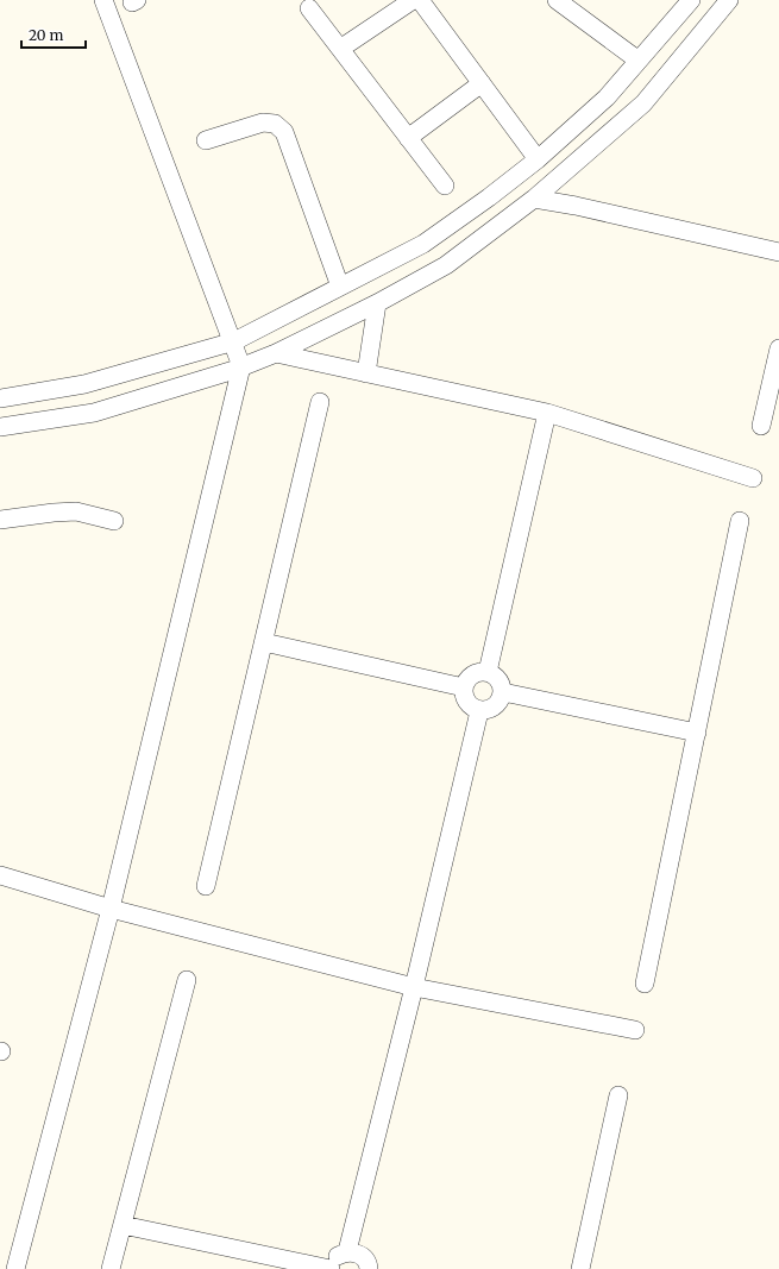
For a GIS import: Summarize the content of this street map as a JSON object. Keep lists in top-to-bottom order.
{
  "scale_bar": "20 m"
}
